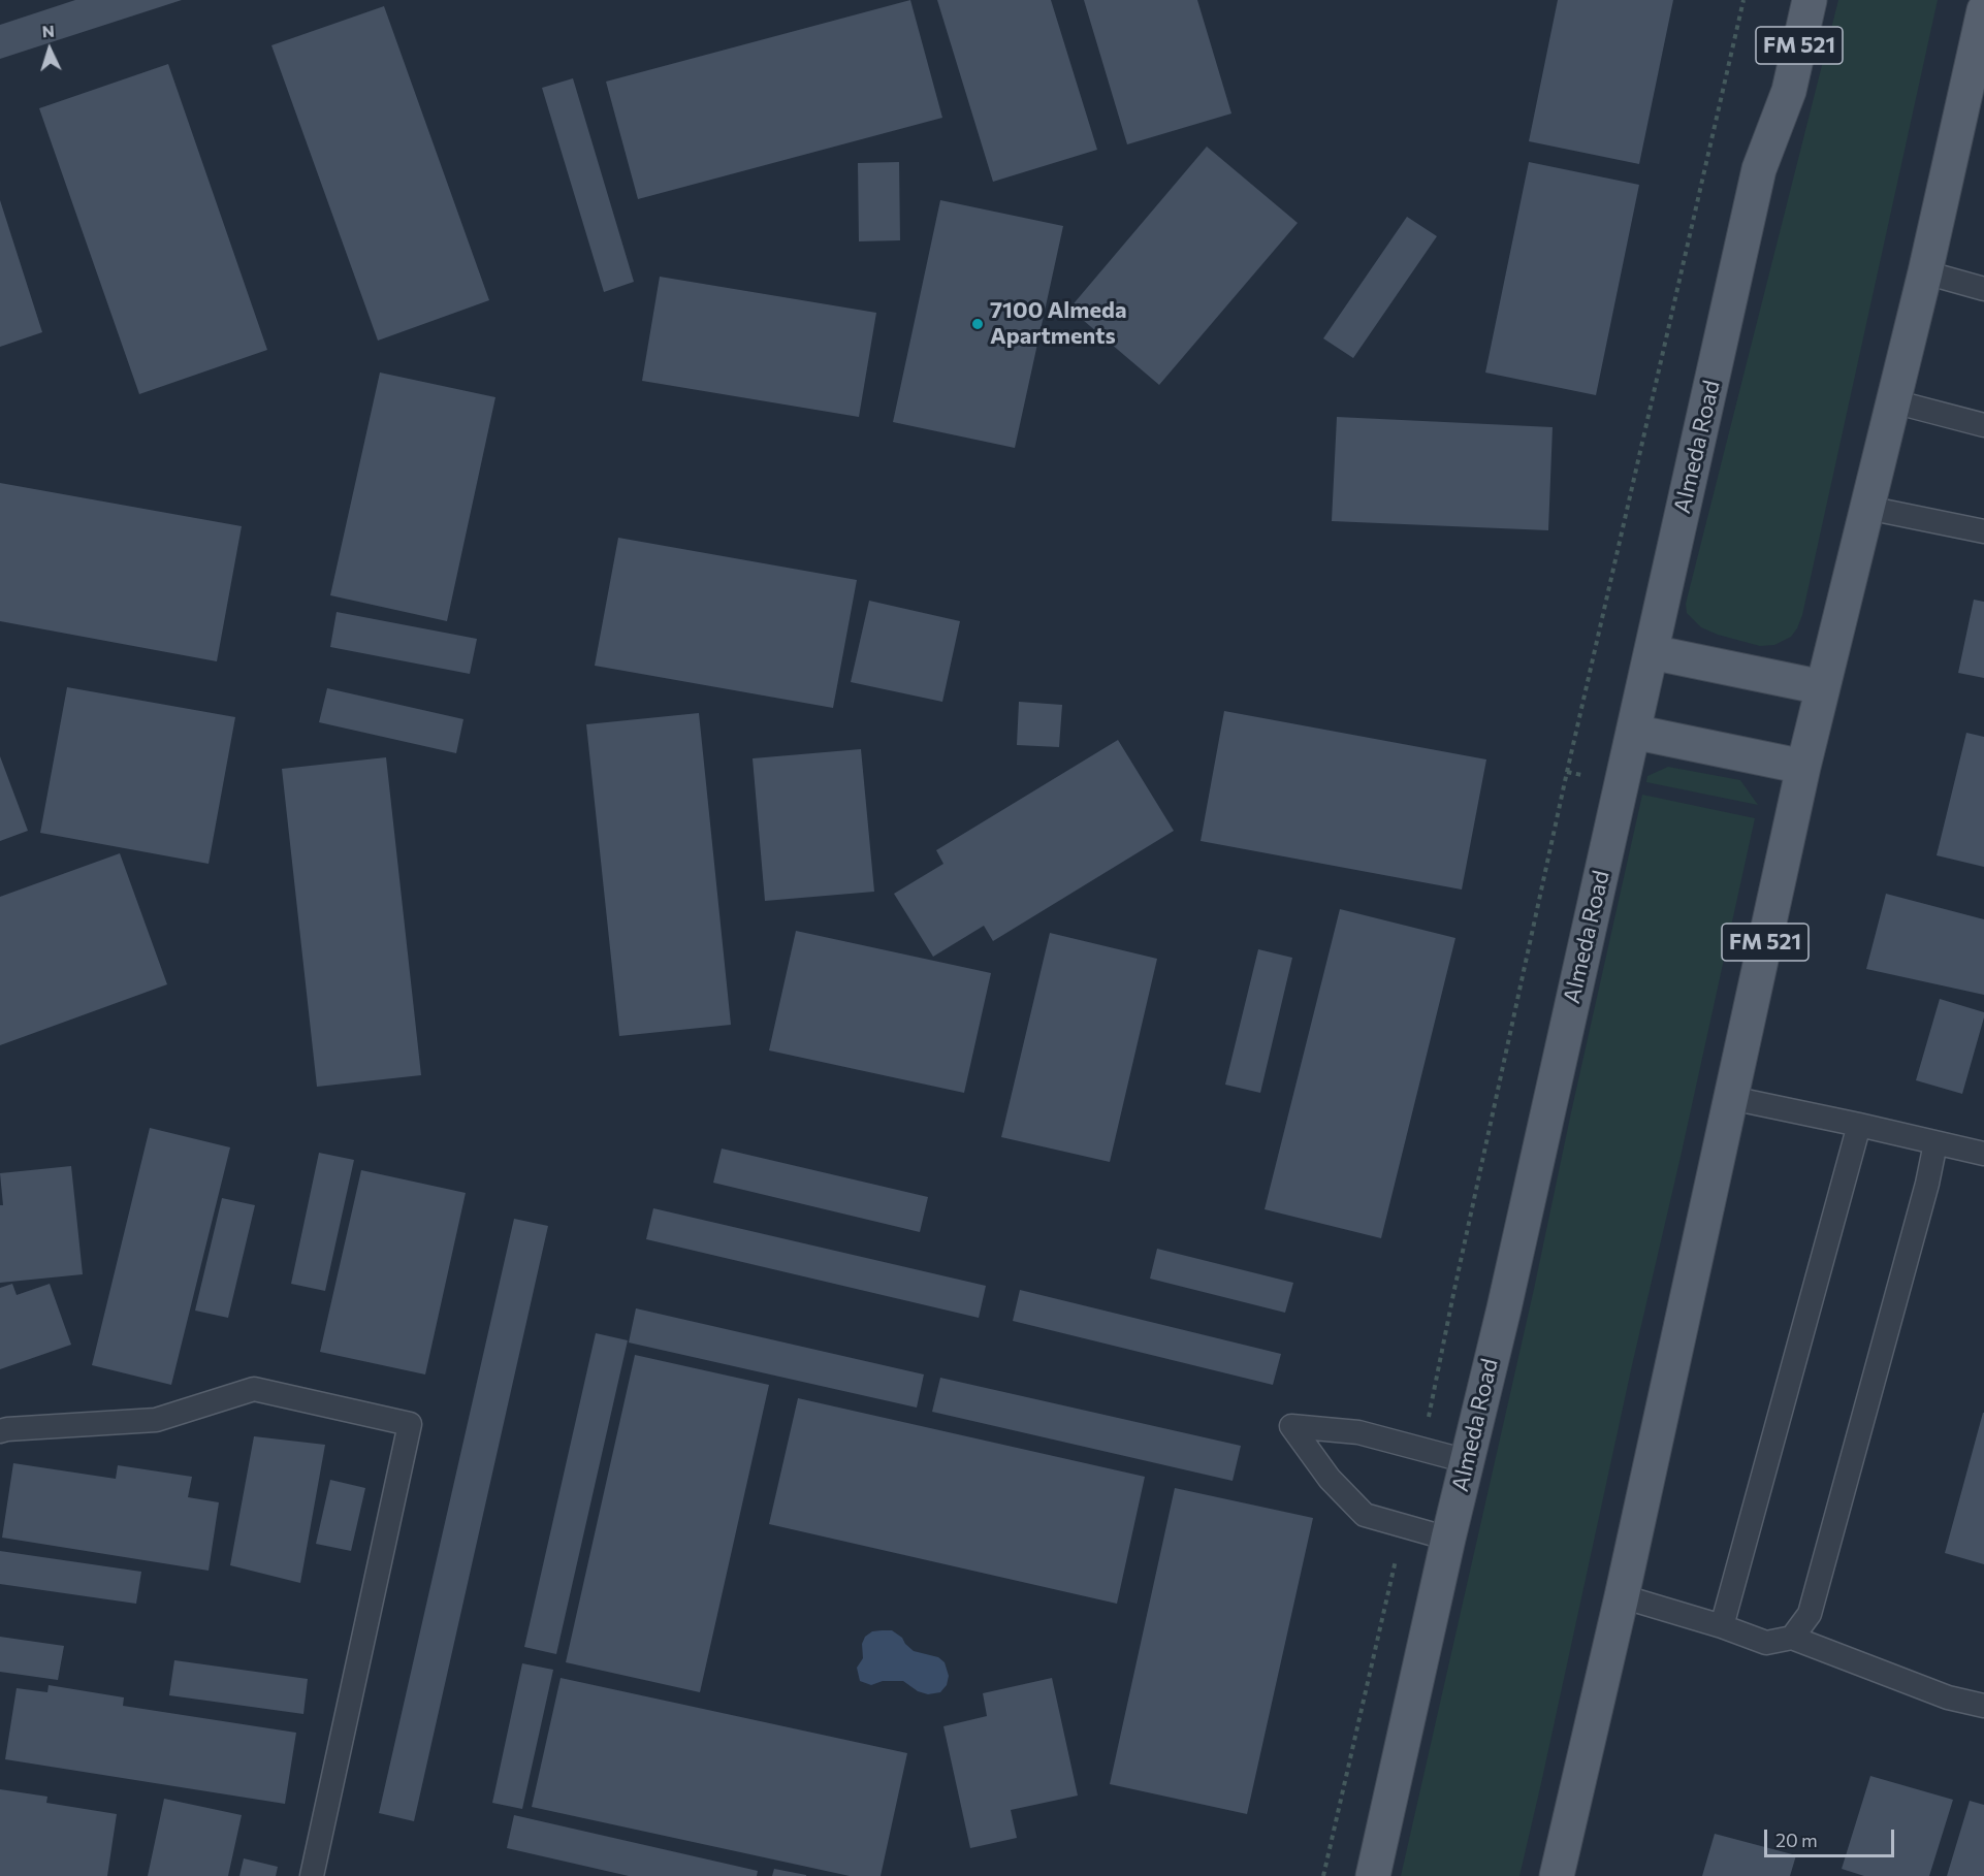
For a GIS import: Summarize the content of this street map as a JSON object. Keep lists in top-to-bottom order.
{
  "streets": {
    "main road": ["FM 521", "Almeda Road"]
  },
  "places": ["7100 Almeda Apartments"],
  "scale_bar": "20 m",
  "north": "top"
}
